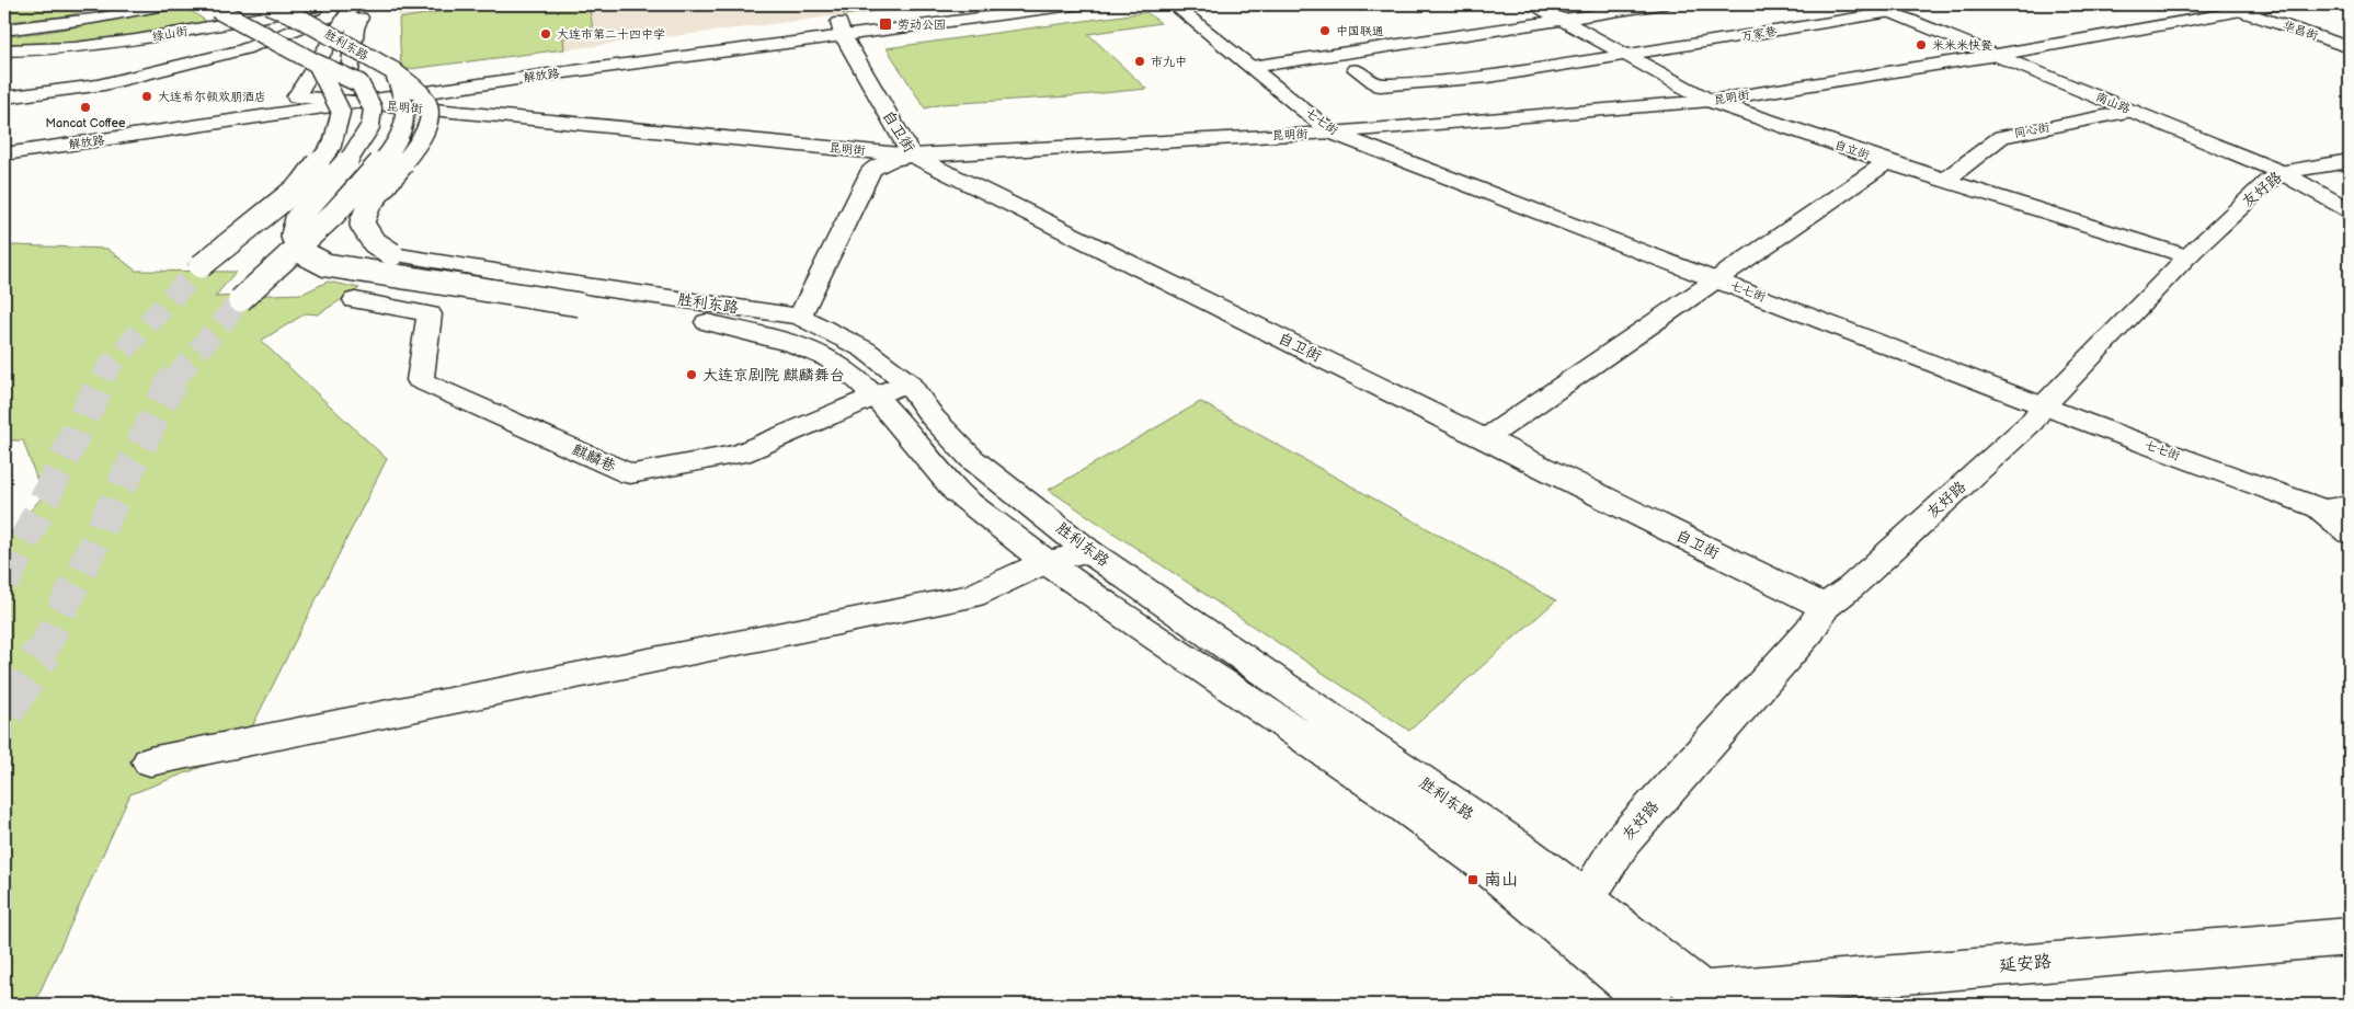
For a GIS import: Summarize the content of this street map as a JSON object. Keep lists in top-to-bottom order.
{
  "streets": {
    "street": [
      "华昌街",
      "绿山街",
      "万家巷",
      "胜利东路",
      "解放路",
      "昆明街",
      "南山路",
      "七七街",
      "同心街",
      "自卫街",
      "自立街",
      "友好路",
      "麒麟巷",
      "延安路"
    ]
  },
  "crossings": [
    ["华昌街", "昆明街"],
    ["万家巷", "南山路"],
    ["万家巷", "自立街"],
    ["胜利东路", "友好路"],
    ["胜利东路", "麒麟巷"],
    ["胜利东路", "延安路"],
    ["解放路", "昆明街"],
    ["解放路", "自卫街"],
    ["昆明街", "南山路"],
    ["昆明街", "七七街"],
    ["昆明街", "自卫街"],
    ["昆明街", "自立街"],
    ["南山路", "同心街"],
    ["南山路", "友好路"],
    ["七七街", "友好路"],
    ["同心街", "自立街"],
    ["自卫街", "友好路"],
    ["自立街", "友好路"]
  ],
  "places": {
    "transit": ["劳动公园", "南山"],
    "other": [
      "中国联通",
      "大连市第二十四中学",
      "米米米快餐",
      "市九中",
      "大连希尔顿欢朋酒店",
      "Mancat Coffee",
      "大连京剧院 麒麟舞台"
    ]
  }
}
